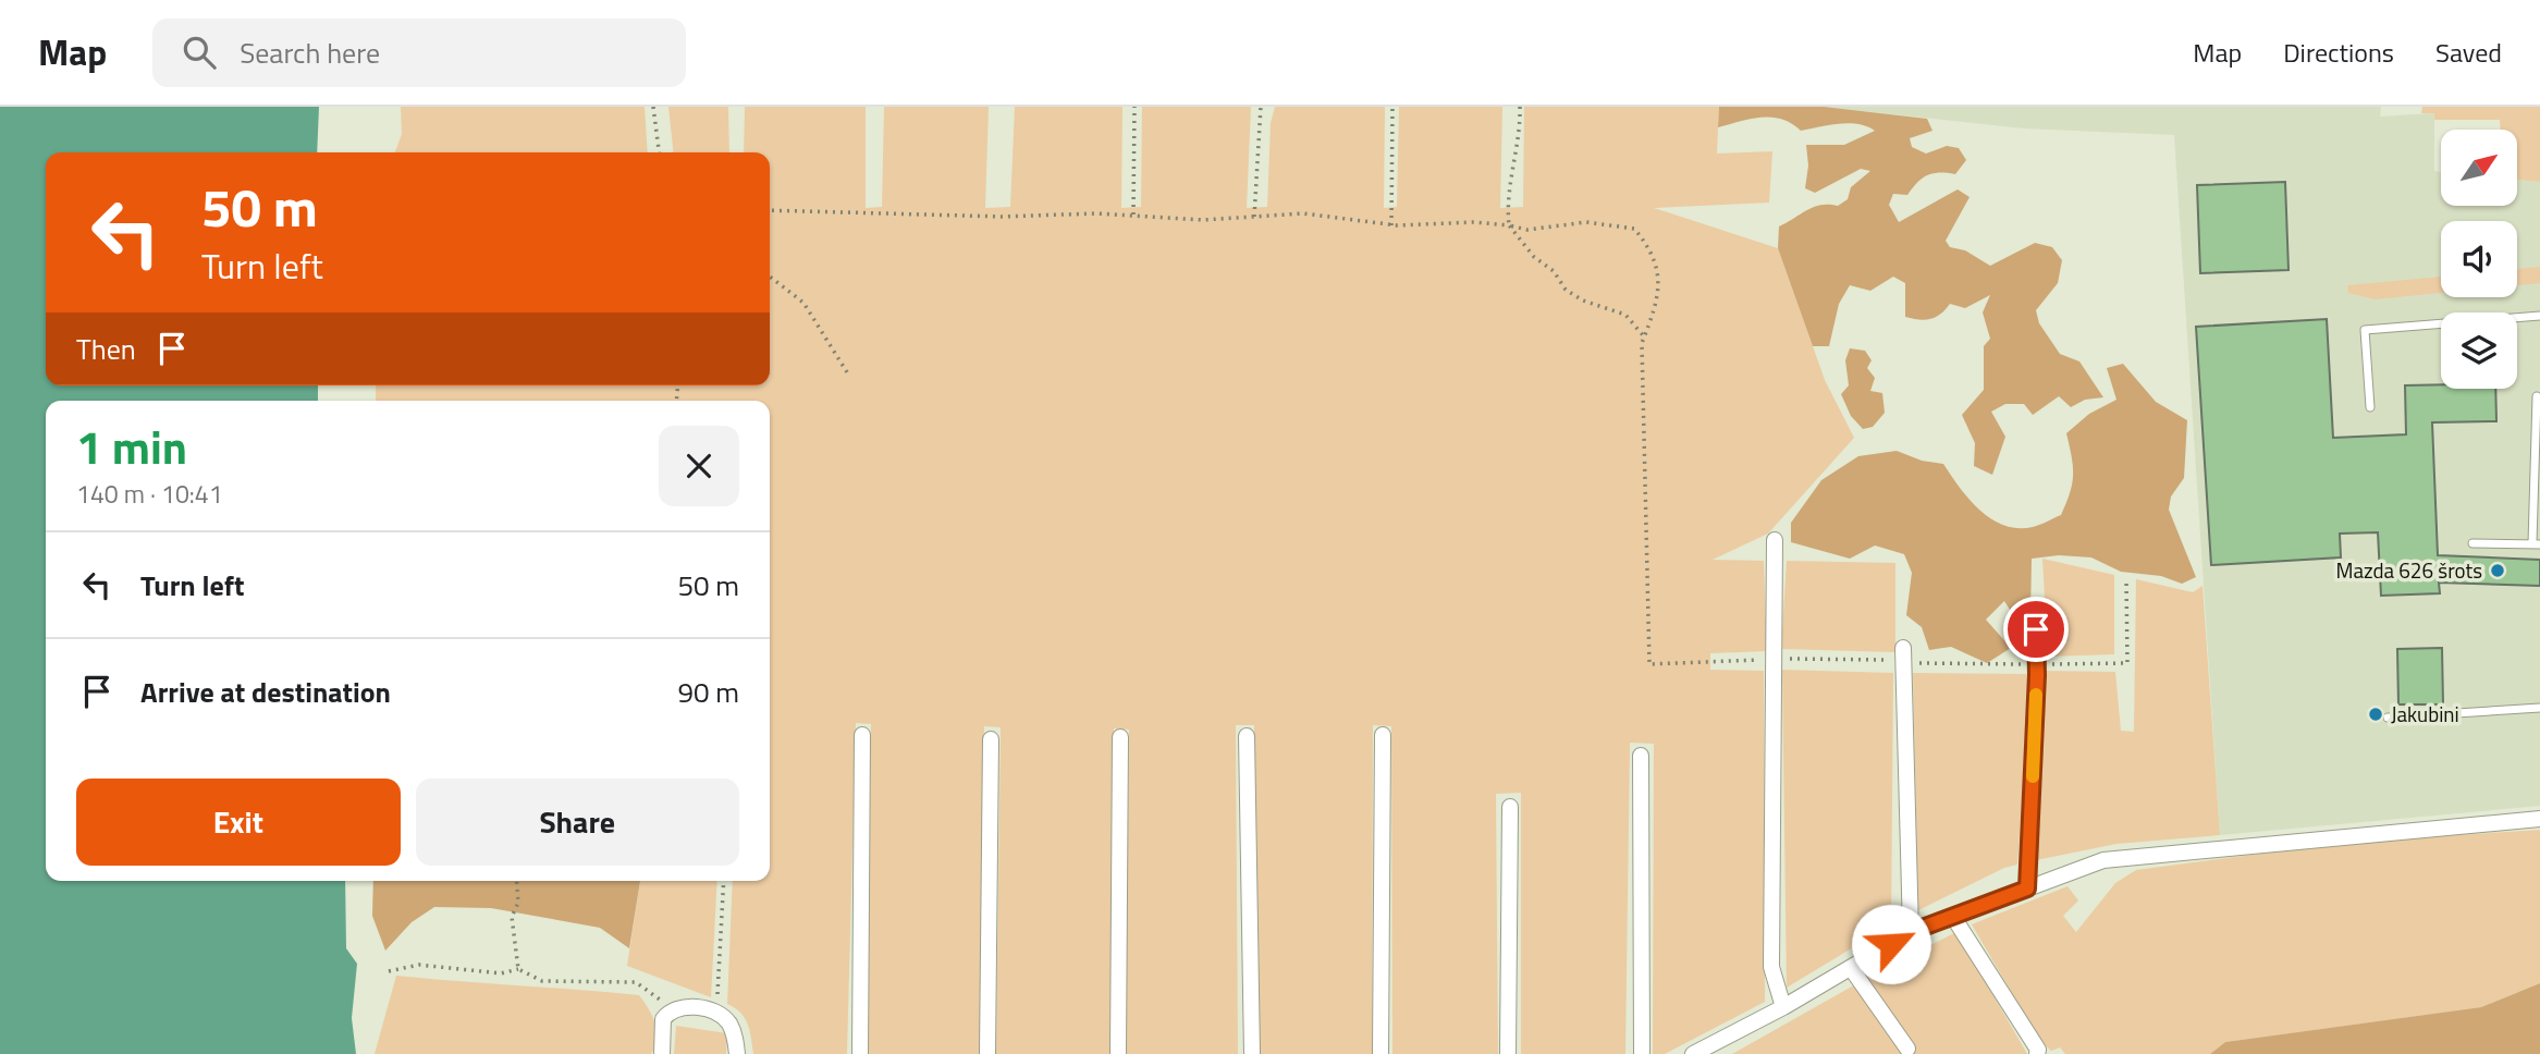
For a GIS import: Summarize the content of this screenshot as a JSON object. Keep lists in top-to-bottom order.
{
  "places": ["Mazda 626 šrots", "Jakubini"],
  "north": "top right",
  "page": {
    "header": "Map",
    "search": "Search here",
    "nav": ["Map", "Directions", "Saved"],
    "turn": ["50 m", "Turn left"],
    "then": "Then",
    "heading": ["1 min", "140 m · 10:41"],
    "list": [
      {
        "name": "Turn left",
        "value": "50 m"
      },
      {
        "name": "Arrive at destination",
        "value": "90 m"
      }
    ],
    "buttons": ["Exit", "Share"]
  }
}
